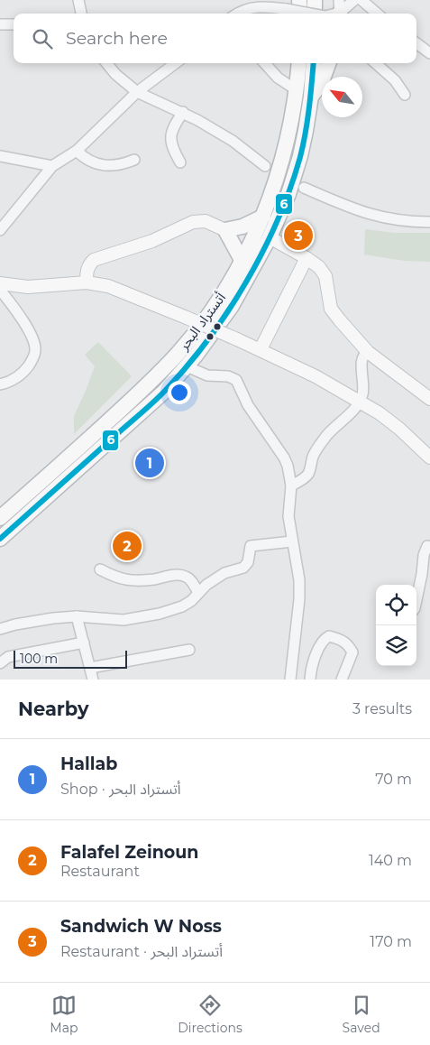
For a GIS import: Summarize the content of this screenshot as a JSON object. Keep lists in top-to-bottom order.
{
  "streets": {
    "highway": ["أتستراد البحر"]
  },
  "lines": ["transit line 6"],
  "scale_bar": "100 m",
  "north": "top left",
  "page": {
    "search": "Search here",
    "pins": ["3", "1", "2"],
    "scale": "100 m",
    "heading": ["Nearby", "3 results"],
    "list": [
      {
        "mark": "1",
        "name": "Hallab",
        "note": "Shop · أتستراد البحر",
        "value": "70 m"
      },
      {
        "mark": "2",
        "name": "Falafel Zeinoun",
        "note": "Restaurant",
        "value": "140 m"
      },
      {
        "mark": "3",
        "name": "Sandwich W Noss",
        "note": "Restaurant · أتستراد البحر",
        "value": "170 m"
      }
    ],
    "nav": ["Map", "Directions", "Saved"]
  }
}
